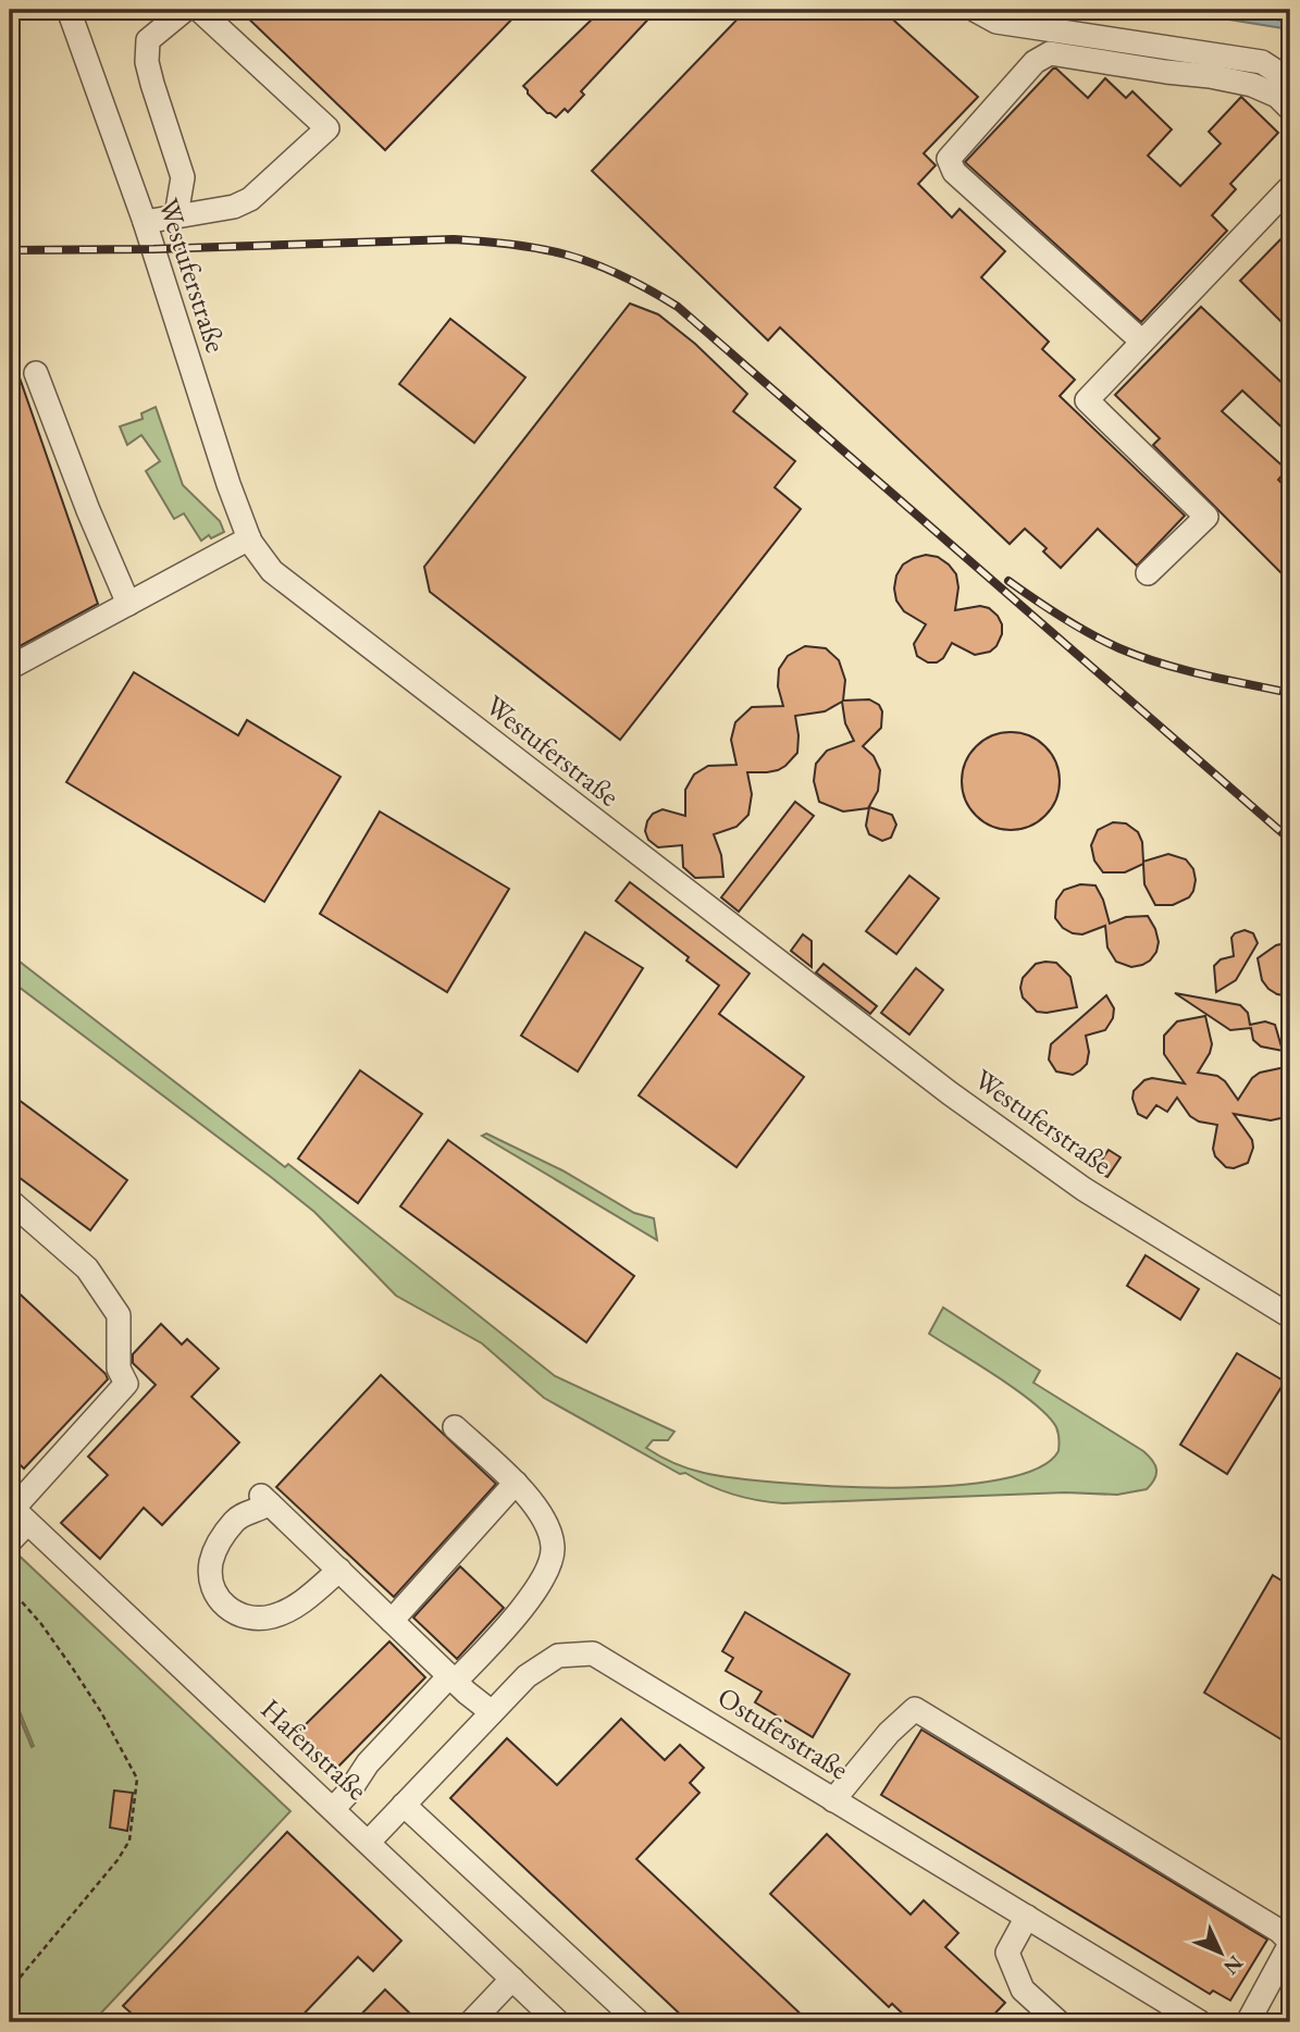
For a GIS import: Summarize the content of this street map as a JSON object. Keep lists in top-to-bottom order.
{
  "streets": {
    "street": ["Westuferstraße", "Ostuferstraße", "Hafenstraße"]
  },
  "crossings": [
    ["Ostuferstraße", "Hafenstraße"]
  ],
  "north": "bottom right"
}
